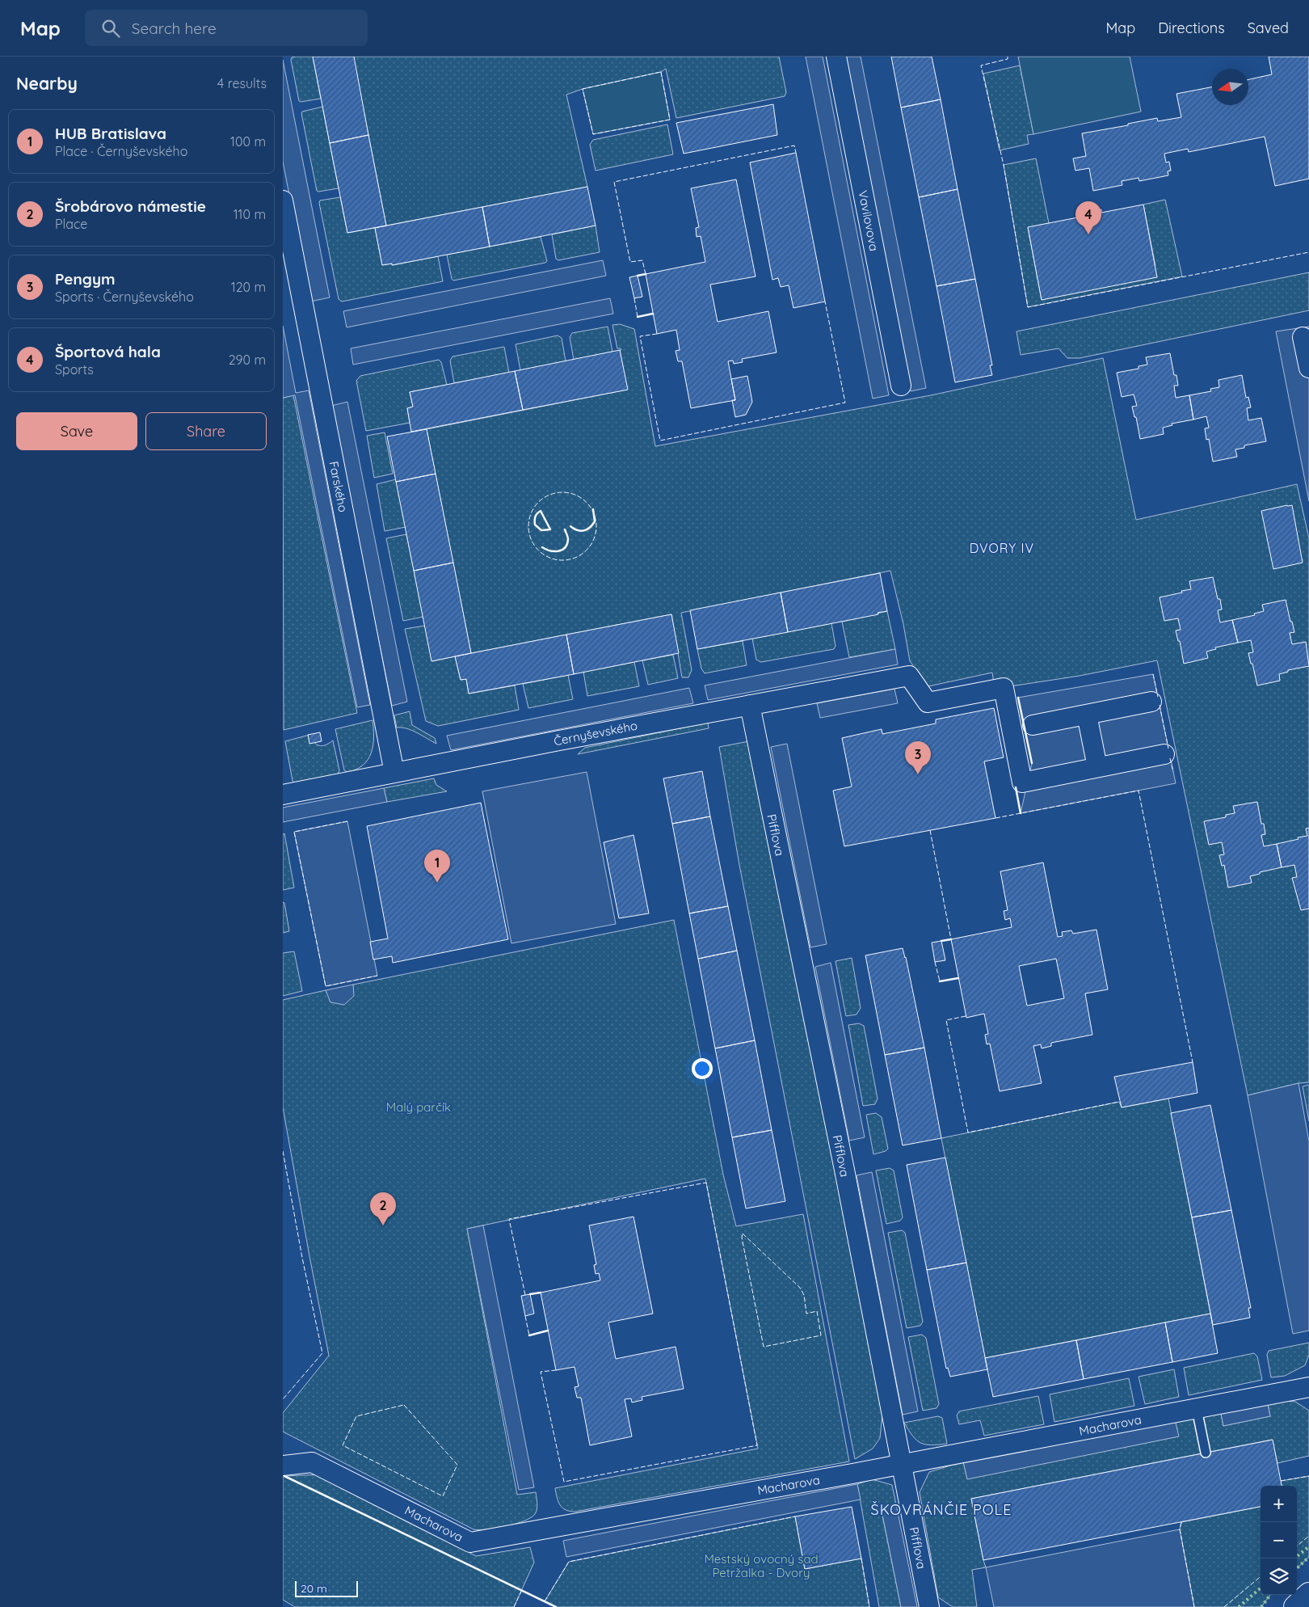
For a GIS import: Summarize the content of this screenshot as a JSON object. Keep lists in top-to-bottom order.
{
  "streets": {
    "street": [
      "Vavilovova",
      "Farského",
      "Černyševského",
      "Pifflova",
      "Macharova"
    ]
  },
  "crossings": [
    ["Farského", "Černyševského"],
    ["Černyševského", "Pifflova"],
    ["Pifflova", "Macharova"]
  ],
  "districts": ["DVORY IV", "ŠKOVRÁNČIE POLE"],
  "parks": ["Malý parčík", "Mestský ovocný sad Petržalka - Dvory"],
  "scale_bar": "20 m",
  "north": "left",
  "page": {
    "header": "Map",
    "search": "Search here",
    "nav": ["Map", "Directions", "Saved"],
    "heading": ["Nearby", "4 results"],
    "list": [
      {
        "mark": "1",
        "name": "HUB Bratislava",
        "note": "Place · Černyševského",
        "value": "100 m"
      },
      {
        "mark": "2",
        "name": "Šrobárovo námestie",
        "note": "Place",
        "value": "110 m"
      },
      {
        "mark": "3",
        "name": "Pengym",
        "note": "Sports · Černyševského",
        "value": "120 m"
      },
      {
        "mark": "4",
        "name": "Športová hala",
        "note": "Sports",
        "value": "290 m"
      }
    ],
    "pins": [
      "4",
      "3",
      "1",
      "2"
    ],
    "buttons": ["Save", "Share"],
    "map_buttons": ["+", "−"],
    "scale": "20 m"
  }
}
